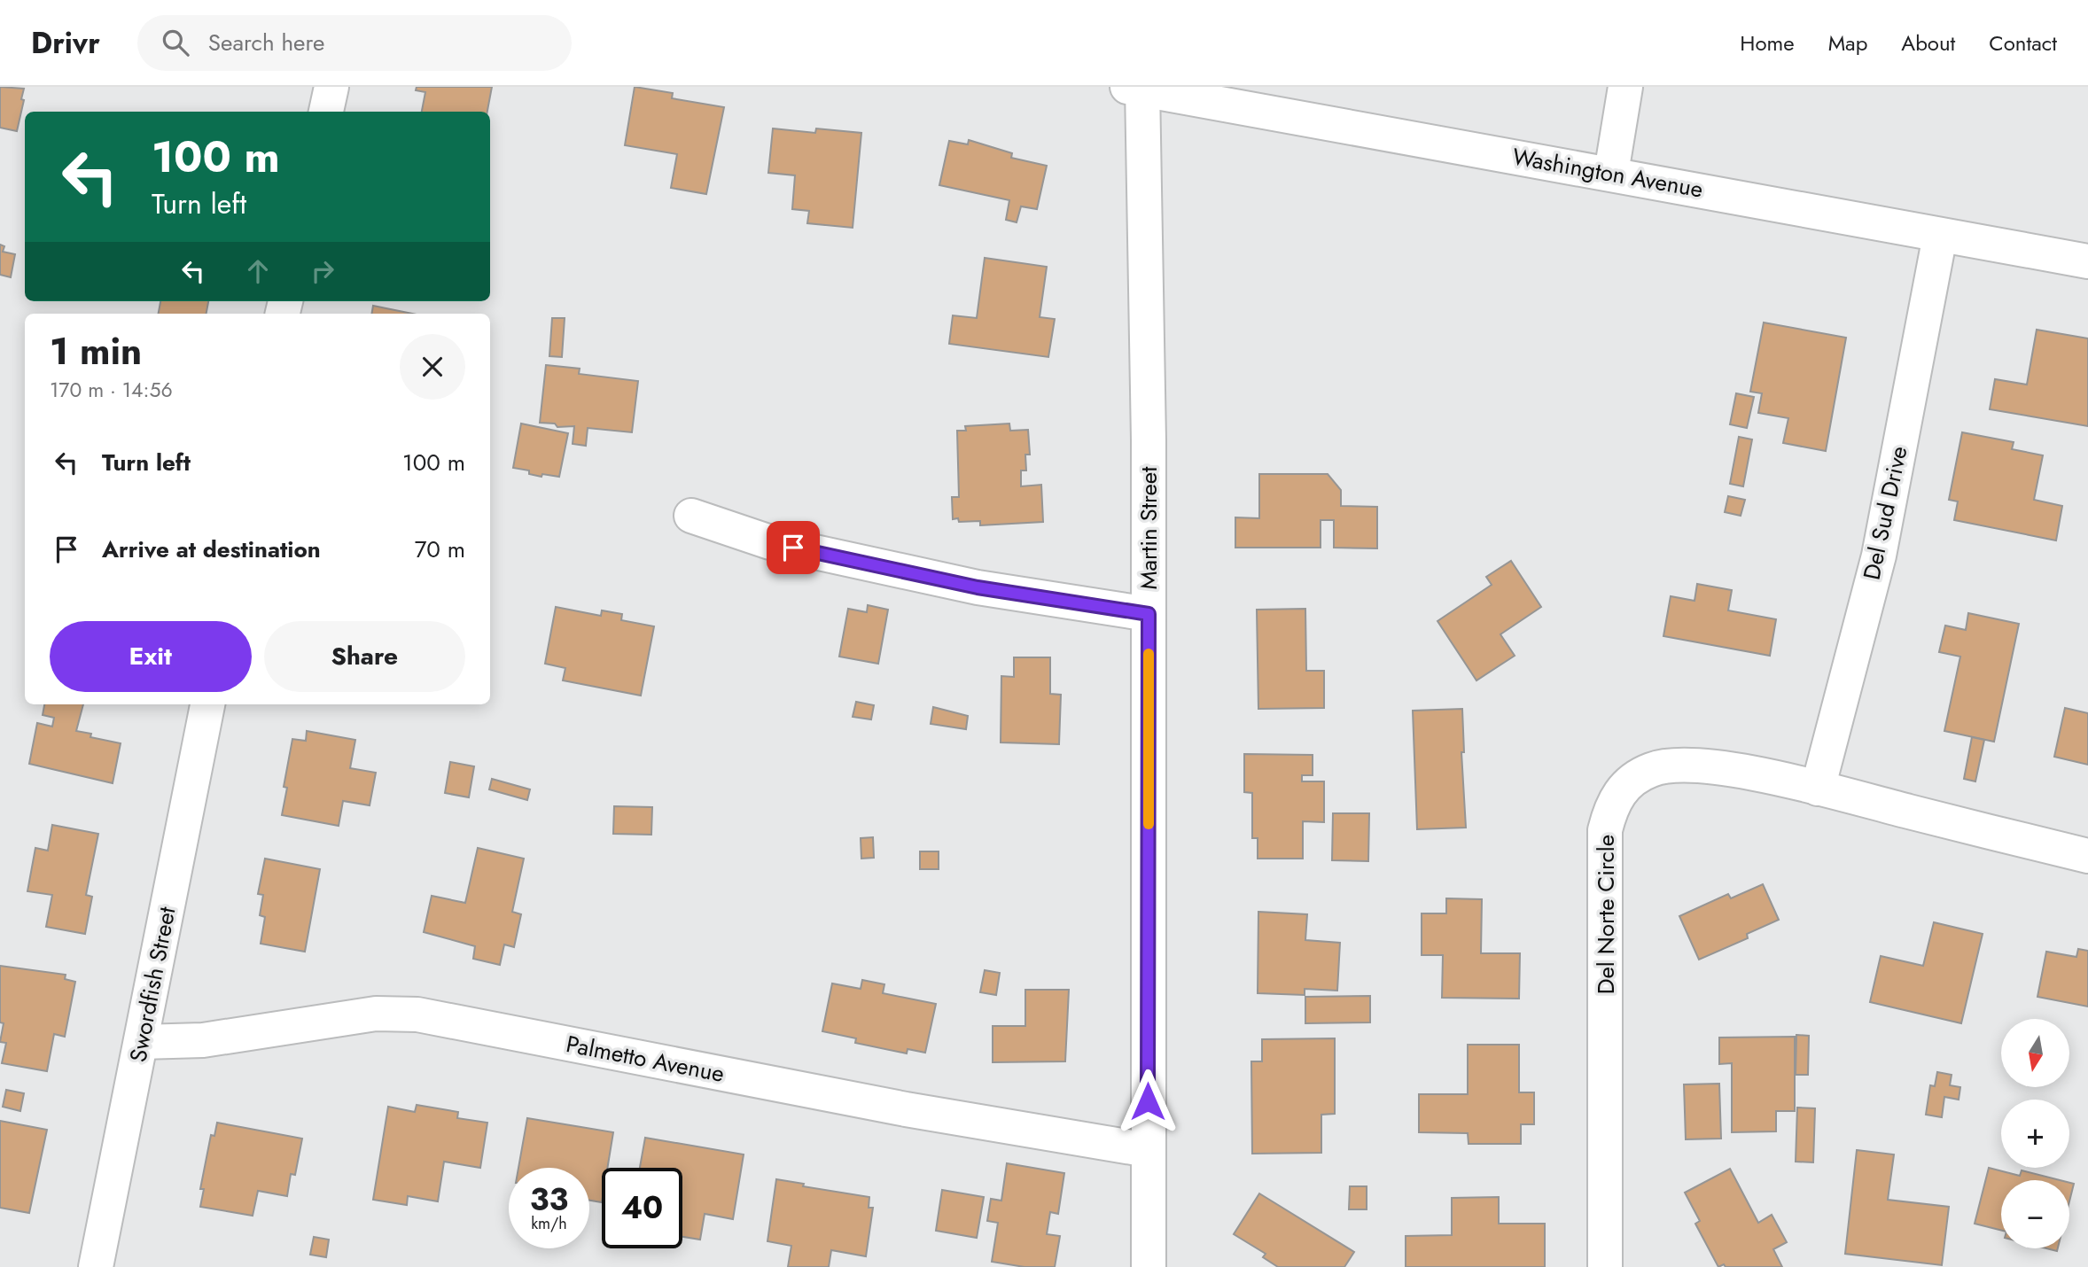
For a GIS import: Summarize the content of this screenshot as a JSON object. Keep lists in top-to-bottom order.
{
  "streets": {
    "street": [
      "Washington Avenue",
      "Del Sud Drive",
      "Martin Street",
      "Del Norte Circle",
      "Swordfish Street",
      "Palmetto Avenue"
    ]
  },
  "crossings": [
    ["Washington Avenue", "Del Sud Drive"],
    ["Washington Avenue", "Martin Street"],
    ["Del Sud Drive", "Del Norte Circle"],
    ["Martin Street", "Palmetto Avenue"],
    ["Swordfish Street", "Palmetto Avenue"]
  ],
  "north": "bottom",
  "page": {
    "header": "Drivr",
    "search": "Search here",
    "nav": [
      "Home",
      "Map",
      "About",
      "Contact"
    ],
    "turn": ["100 m", "Turn left"],
    "heading": ["1 min", "170 m · 14:56"],
    "list": [
      {
        "name": "Turn left",
        "value": "100 m"
      },
      {
        "name": "Arrive at destination",
        "value": "70 m"
      }
    ],
    "buttons": ["Exit", "Share"],
    "map_buttons": ["+", "−"],
    "speed": "33 km/h",
    "limit": "40"
  }
}
